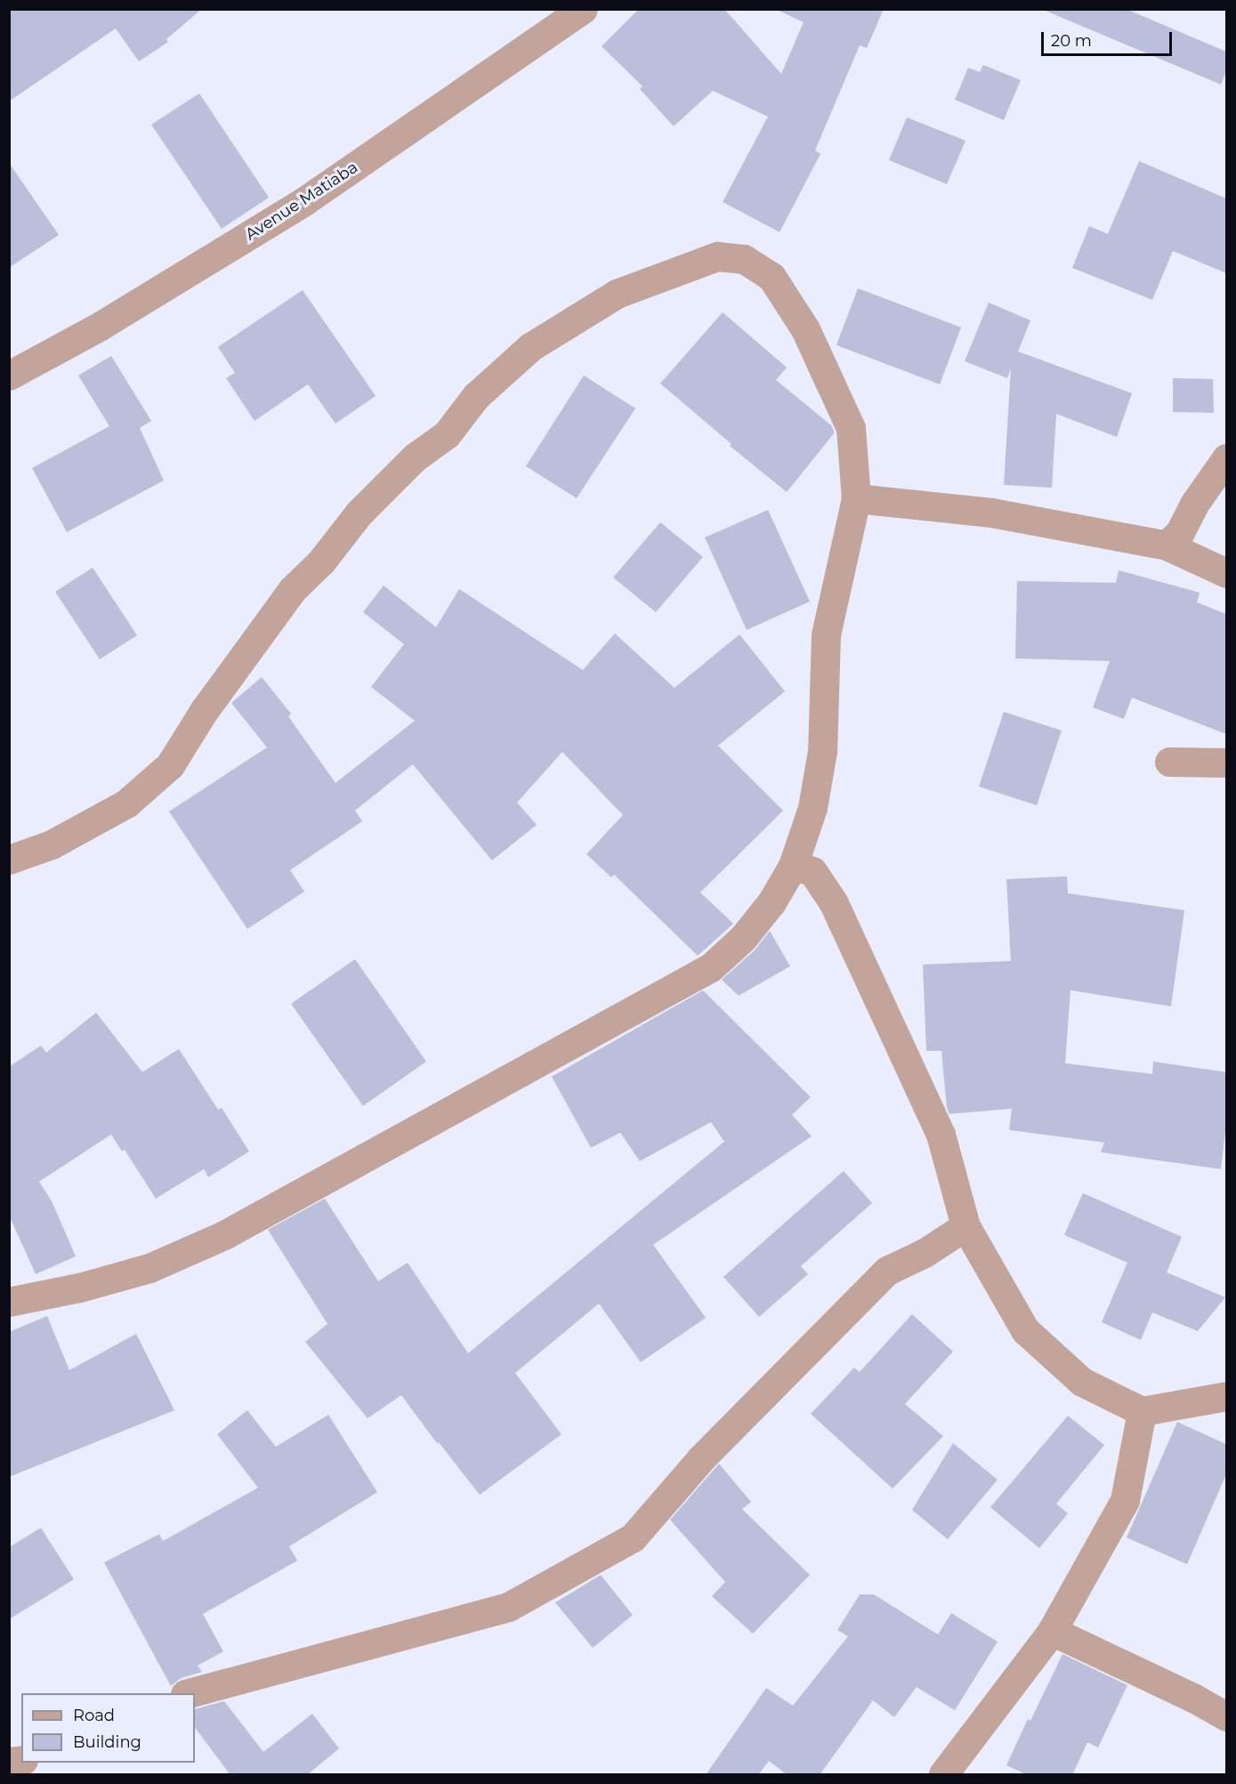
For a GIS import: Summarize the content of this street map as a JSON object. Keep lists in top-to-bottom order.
{
  "streets": {
    "street": ["Avenue Matiaba"]
  },
  "legend": ["Road", "Building"],
  "scale_bar": "20 m"
}
